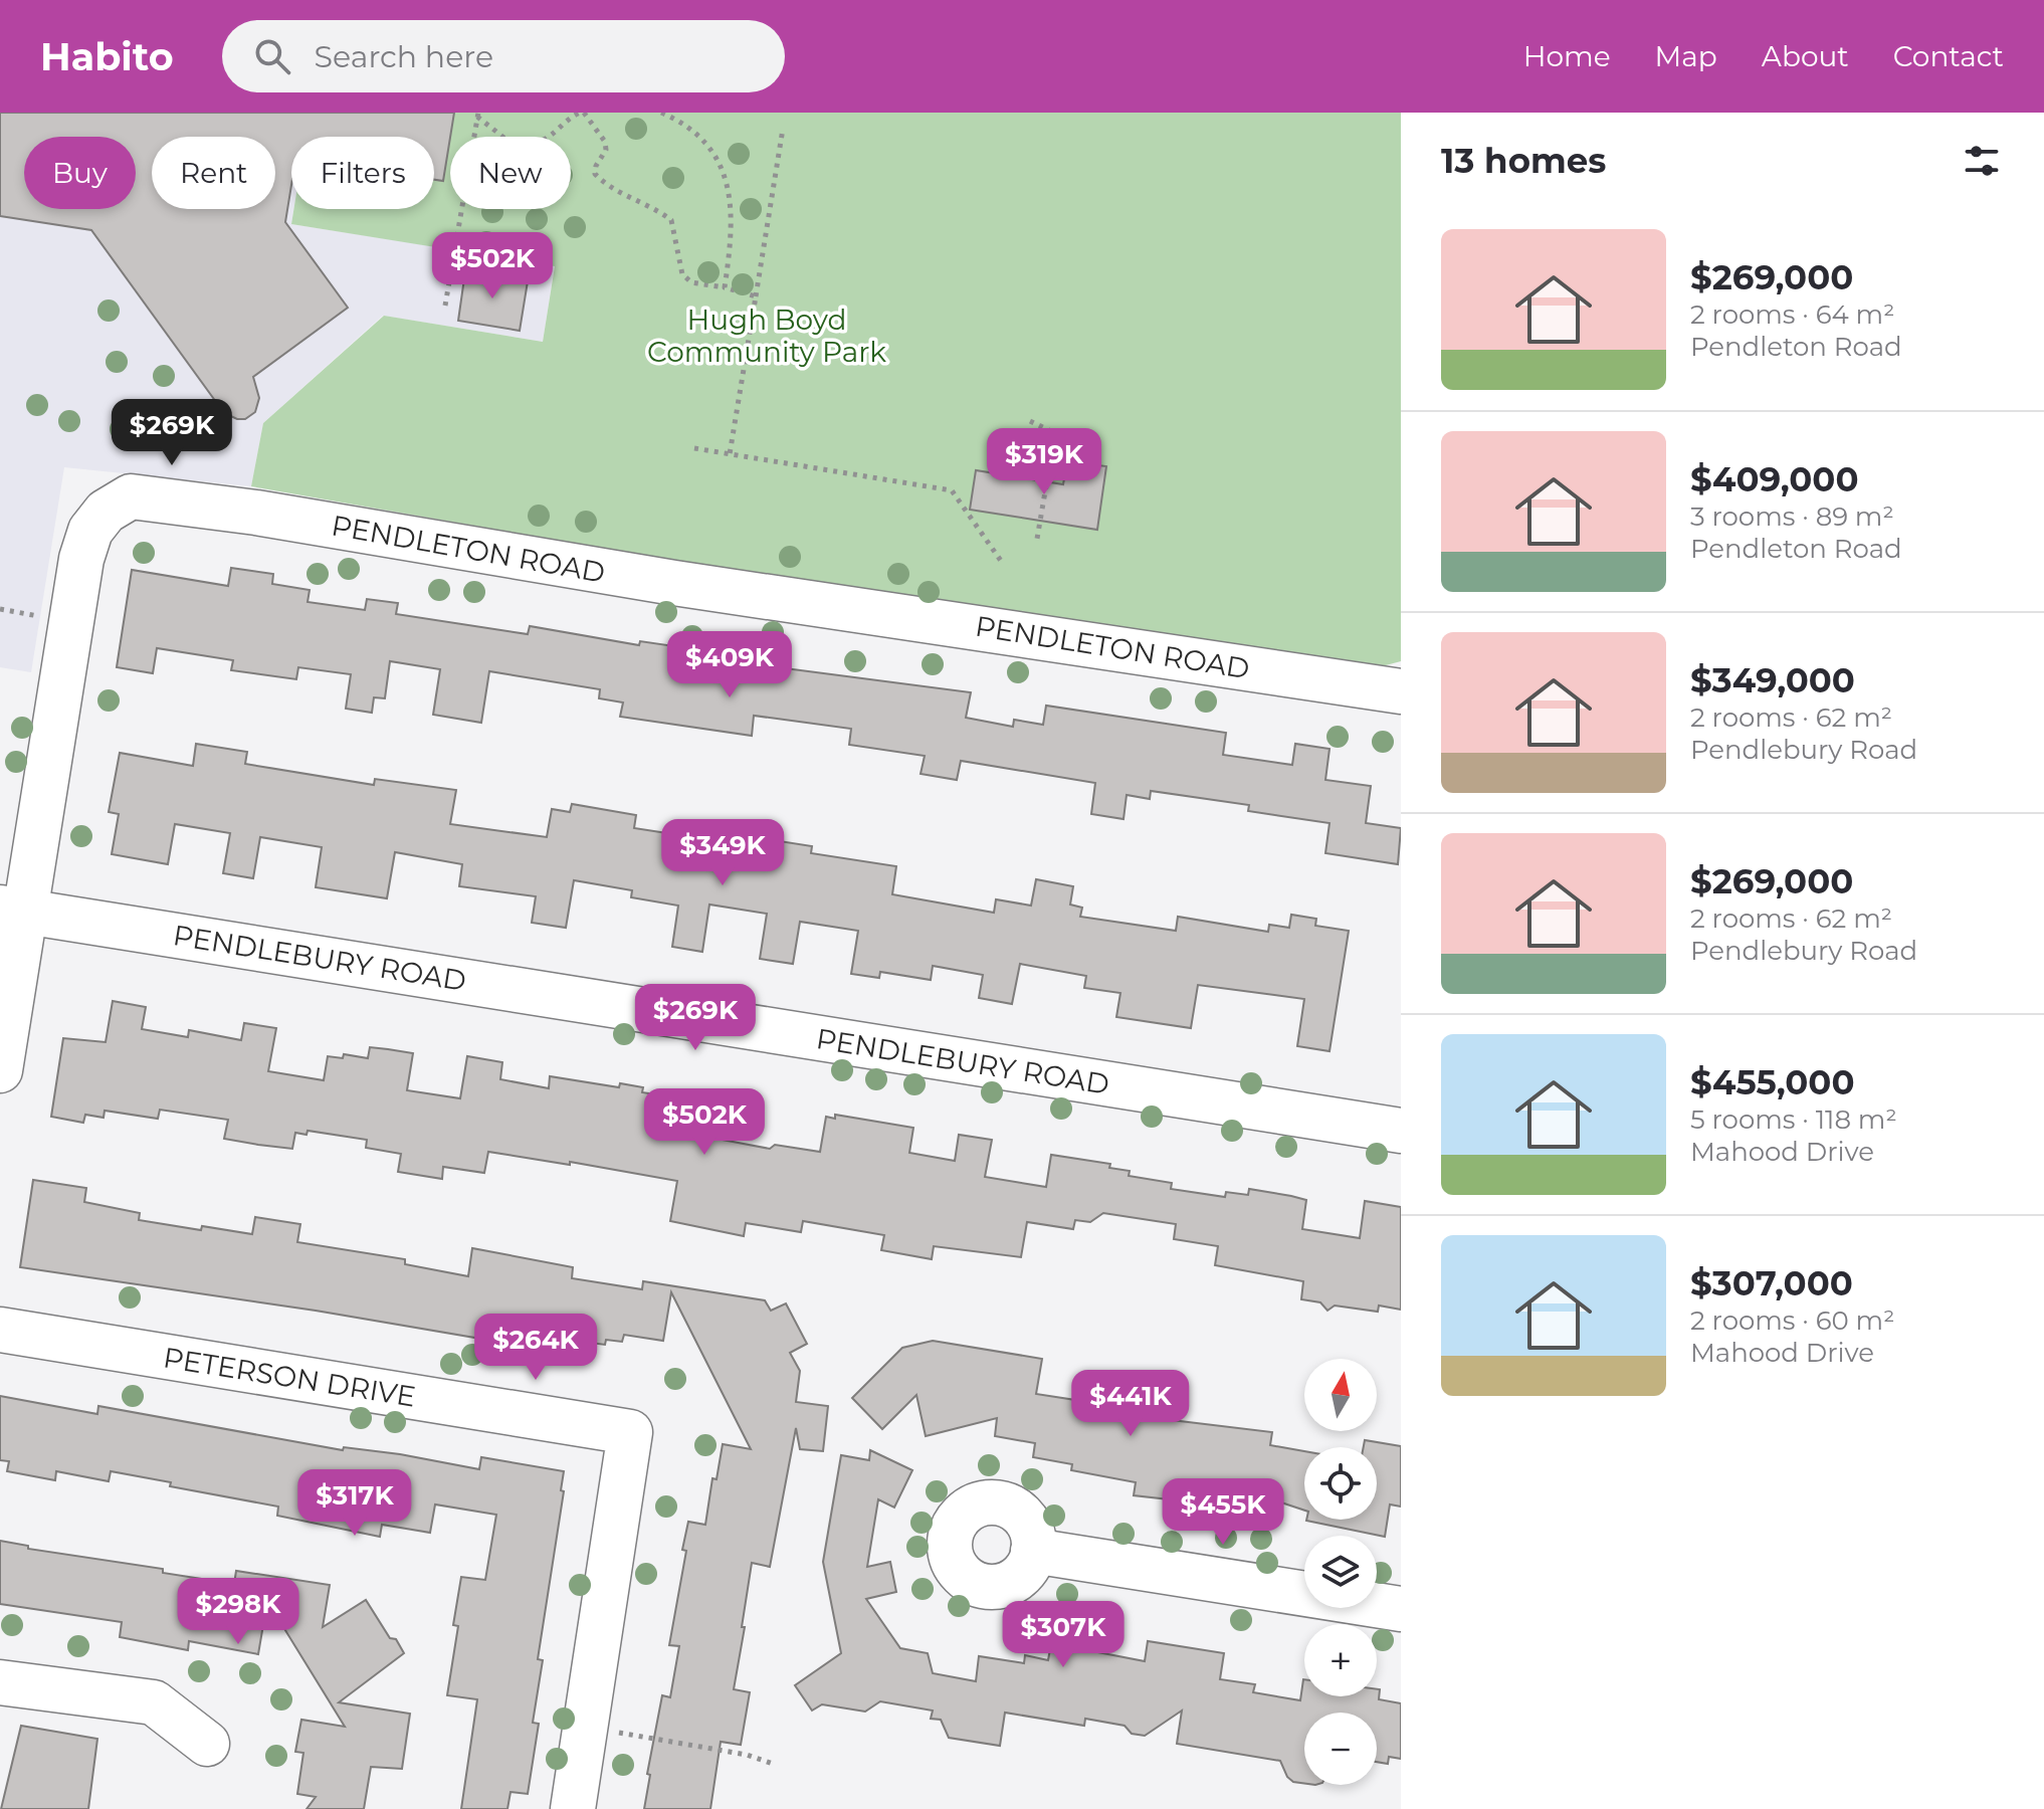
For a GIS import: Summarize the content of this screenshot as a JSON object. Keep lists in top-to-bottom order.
{
  "streets": {
    "street": ["PENDLETON ROAD", "PENDLEBURY ROAD", "PETERSON DRIVE"]
  },
  "crossings": [
    ["PENDLETON ROAD", "PENDLEBURY ROAD"]
  ],
  "parks": ["Hugh Boyd Community Park"],
  "north": "top",
  "page": {
    "header": "Habito",
    "search": "Search here",
    "nav": [
      "Home",
      "Map",
      "About",
      "Contact"
    ],
    "heading": "13 homes",
    "chip": [
      "Buy",
      "Rent",
      "Filters",
      "New"
    ],
    "list": [
      {
        "name": "$269,000",
        "note": "2 rooms · 64 m² · Pendleton Road"
      },
      {
        "name": "$409,000",
        "note": "3 rooms · 89 m² · Pendleton Road"
      },
      {
        "name": "$349,000",
        "note": "2 rooms · 62 m² · Pendlebury Road"
      },
      {
        "name": "$269,000",
        "note": "2 rooms · 62 m² · Pendlebury Road"
      },
      {
        "name": "$455,000",
        "note": "5 rooms · 118 m² · Mahood Drive"
      },
      {
        "name": "$307,000",
        "note": "2 rooms · 60 m² · Mahood Drive"
      }
    ],
    "price": [
      "$502K",
      "$269K",
      "$319K",
      "$409K",
      "$349K",
      "$269K",
      "$502K",
      "$264K",
      "$441K",
      "$317K",
      "$455K",
      "$298K",
      "$307K"
    ],
    "map_buttons": ["+", "−"]
  }
}
